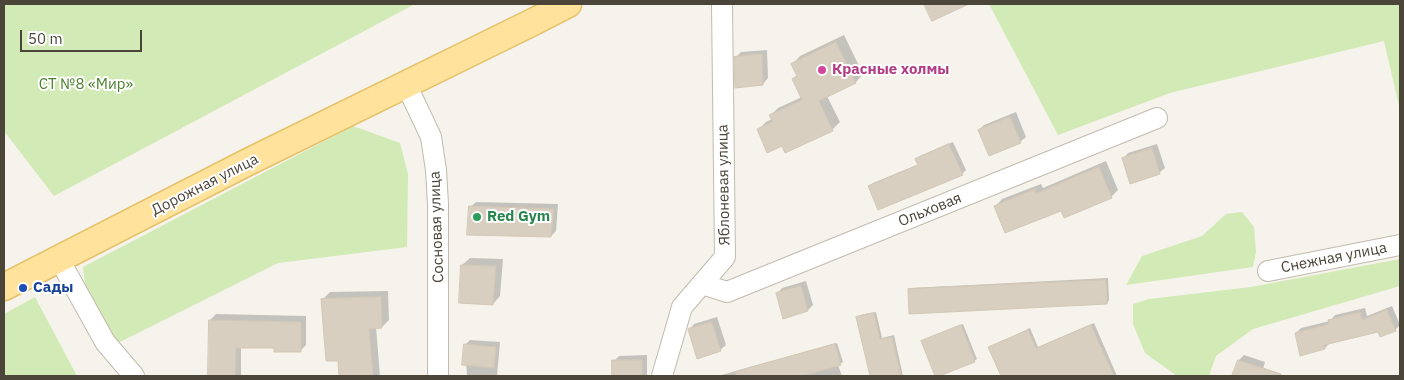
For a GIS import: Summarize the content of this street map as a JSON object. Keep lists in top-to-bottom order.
{
  "streets": {
    "main road": ["Дорожная улица"],
    "street": [
      "Яблоневая улица",
      "Ольховая",
      "Сосновая улица",
      "Снежная улица"
    ]
  },
  "crossings": [
    ["Дорожная улица", "Сосновая улица"],
    ["Яблоневая улица", "Ольховая"]
  ],
  "parks": ["СТ №8 «Мир»"],
  "places": ["Красные холмы", "Red Gym", "Сады"],
  "scale_bar": "50 m"
}
